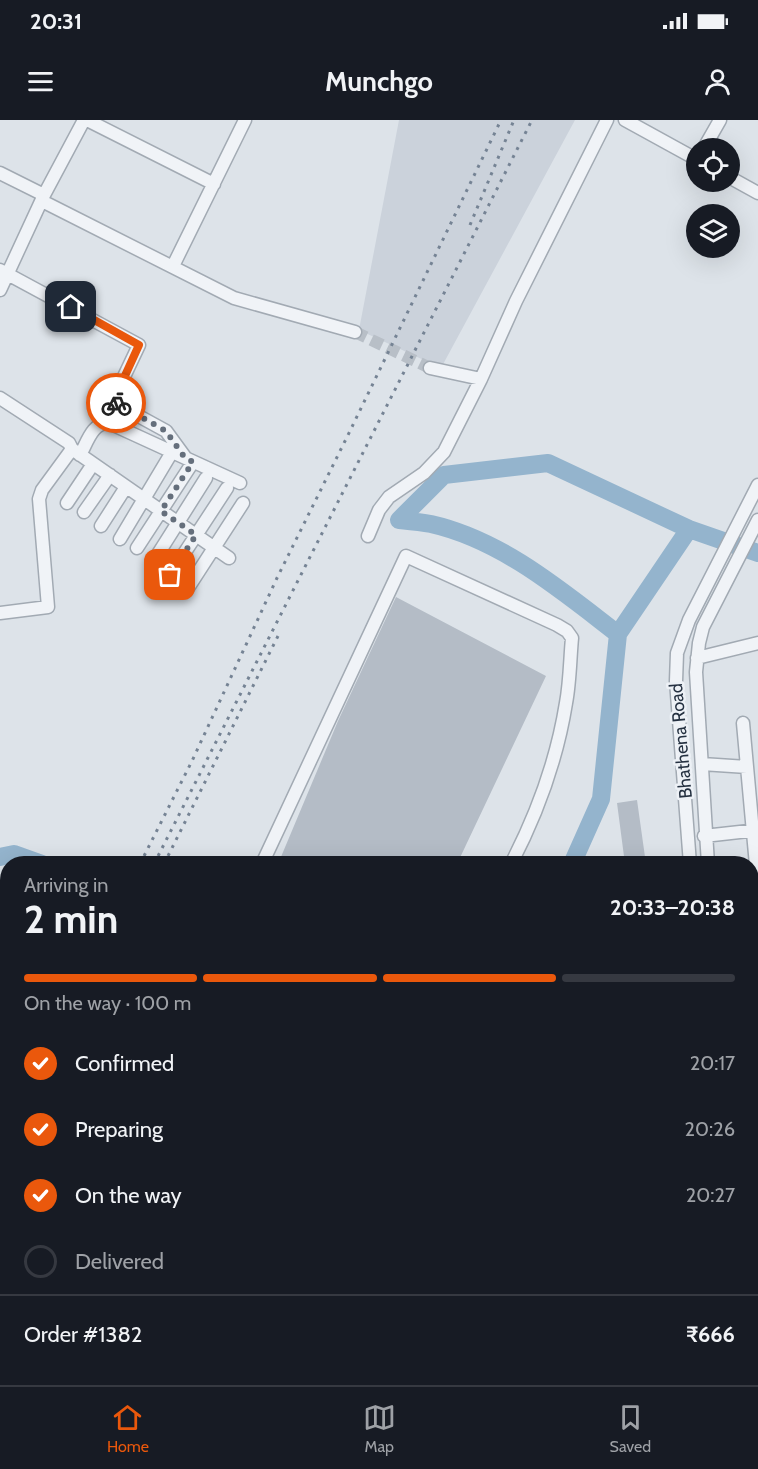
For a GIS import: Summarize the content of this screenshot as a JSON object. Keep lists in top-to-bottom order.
{
  "streets": {
    "street": ["Bhathena Road"]
  },
  "page": {
    "status": "20:31",
    "header": "Munchgo",
    "heading": ["2 min", "Arriving in", "20:33–20:38"],
    "panel": ["Order #1382", "₹666"],
    "bar": "On the way · 100 m",
    "list": [
      ["Confirmed", "20:17"],
      ["Preparing", "20:26"],
      ["On the way", "20:27"],
      "Delivered"
    ],
    "tabs": ["Home", "Map", "Saved"]
  }
}
